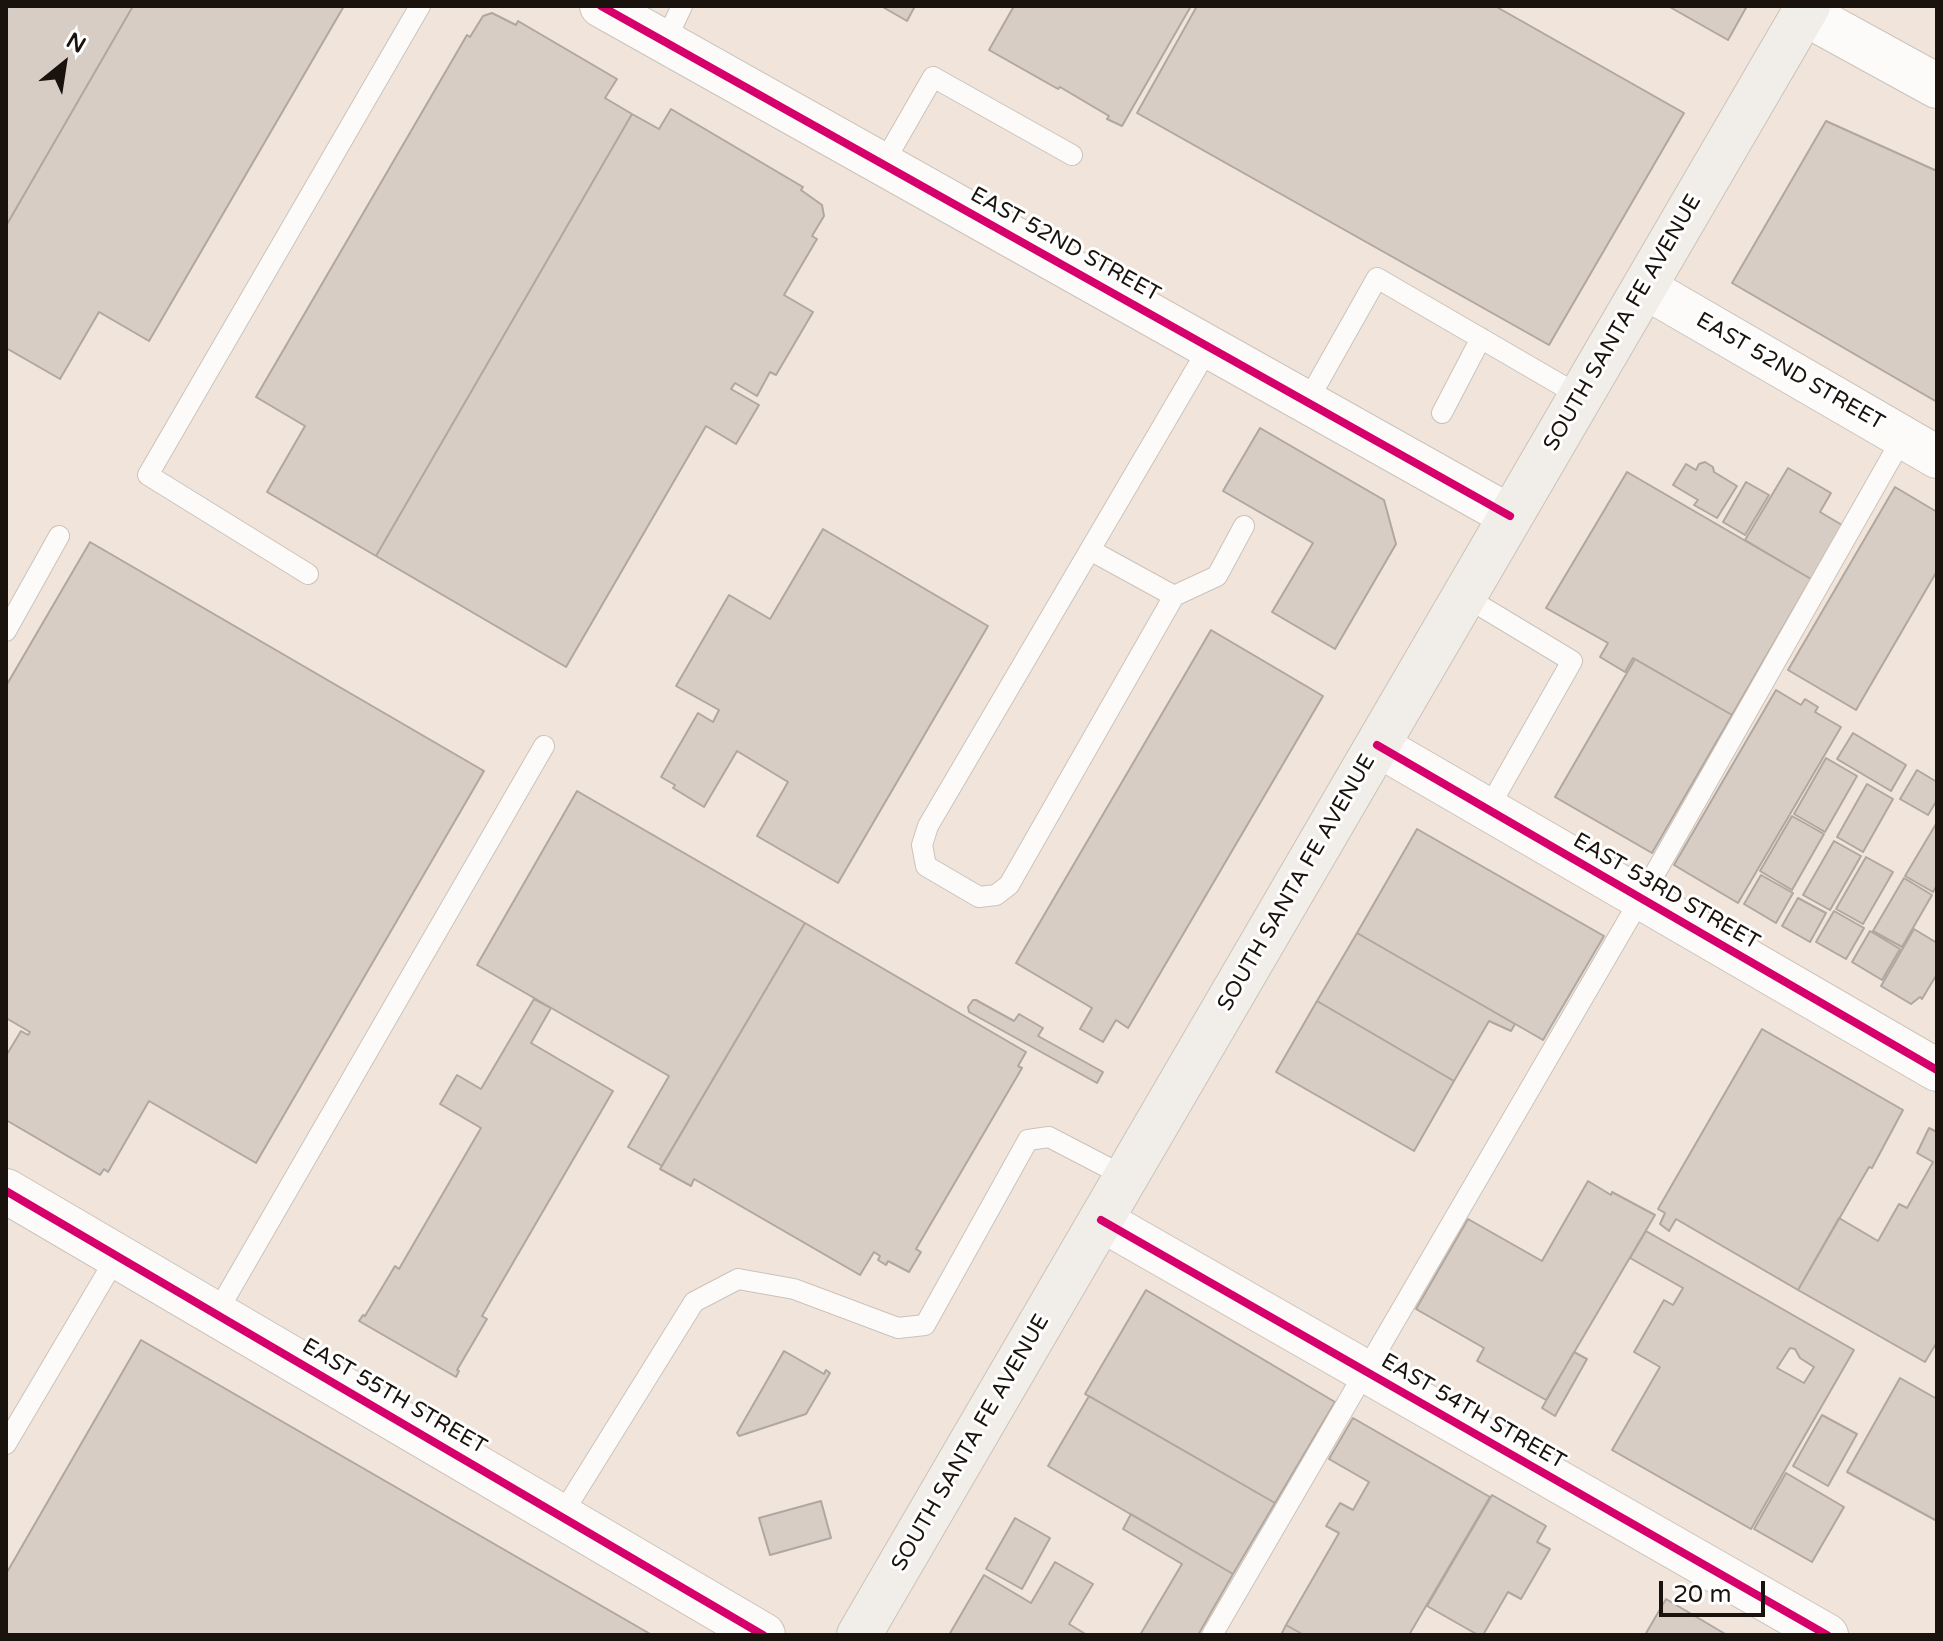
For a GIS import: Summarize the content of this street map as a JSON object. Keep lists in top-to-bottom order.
{
  "streets": {
    "main road": ["SOUTH SANTA FE AVENUE"],
    "street": [
      "EAST 52ND STREET",
      "EAST 53RD STREET",
      "EAST 55TH STREET",
      "EAST 54TH STREET"
    ]
  },
  "crossings": [
    ["EAST 52ND STREET", "SOUTH SANTA FE AVENUE"],
    ["SOUTH SANTA FE AVENUE", "EAST 53RD STREET"],
    ["SOUTH SANTA FE AVENUE", "EAST 54TH STREET"]
  ],
  "scale_bar": "20 m",
  "north": "top right"
}
